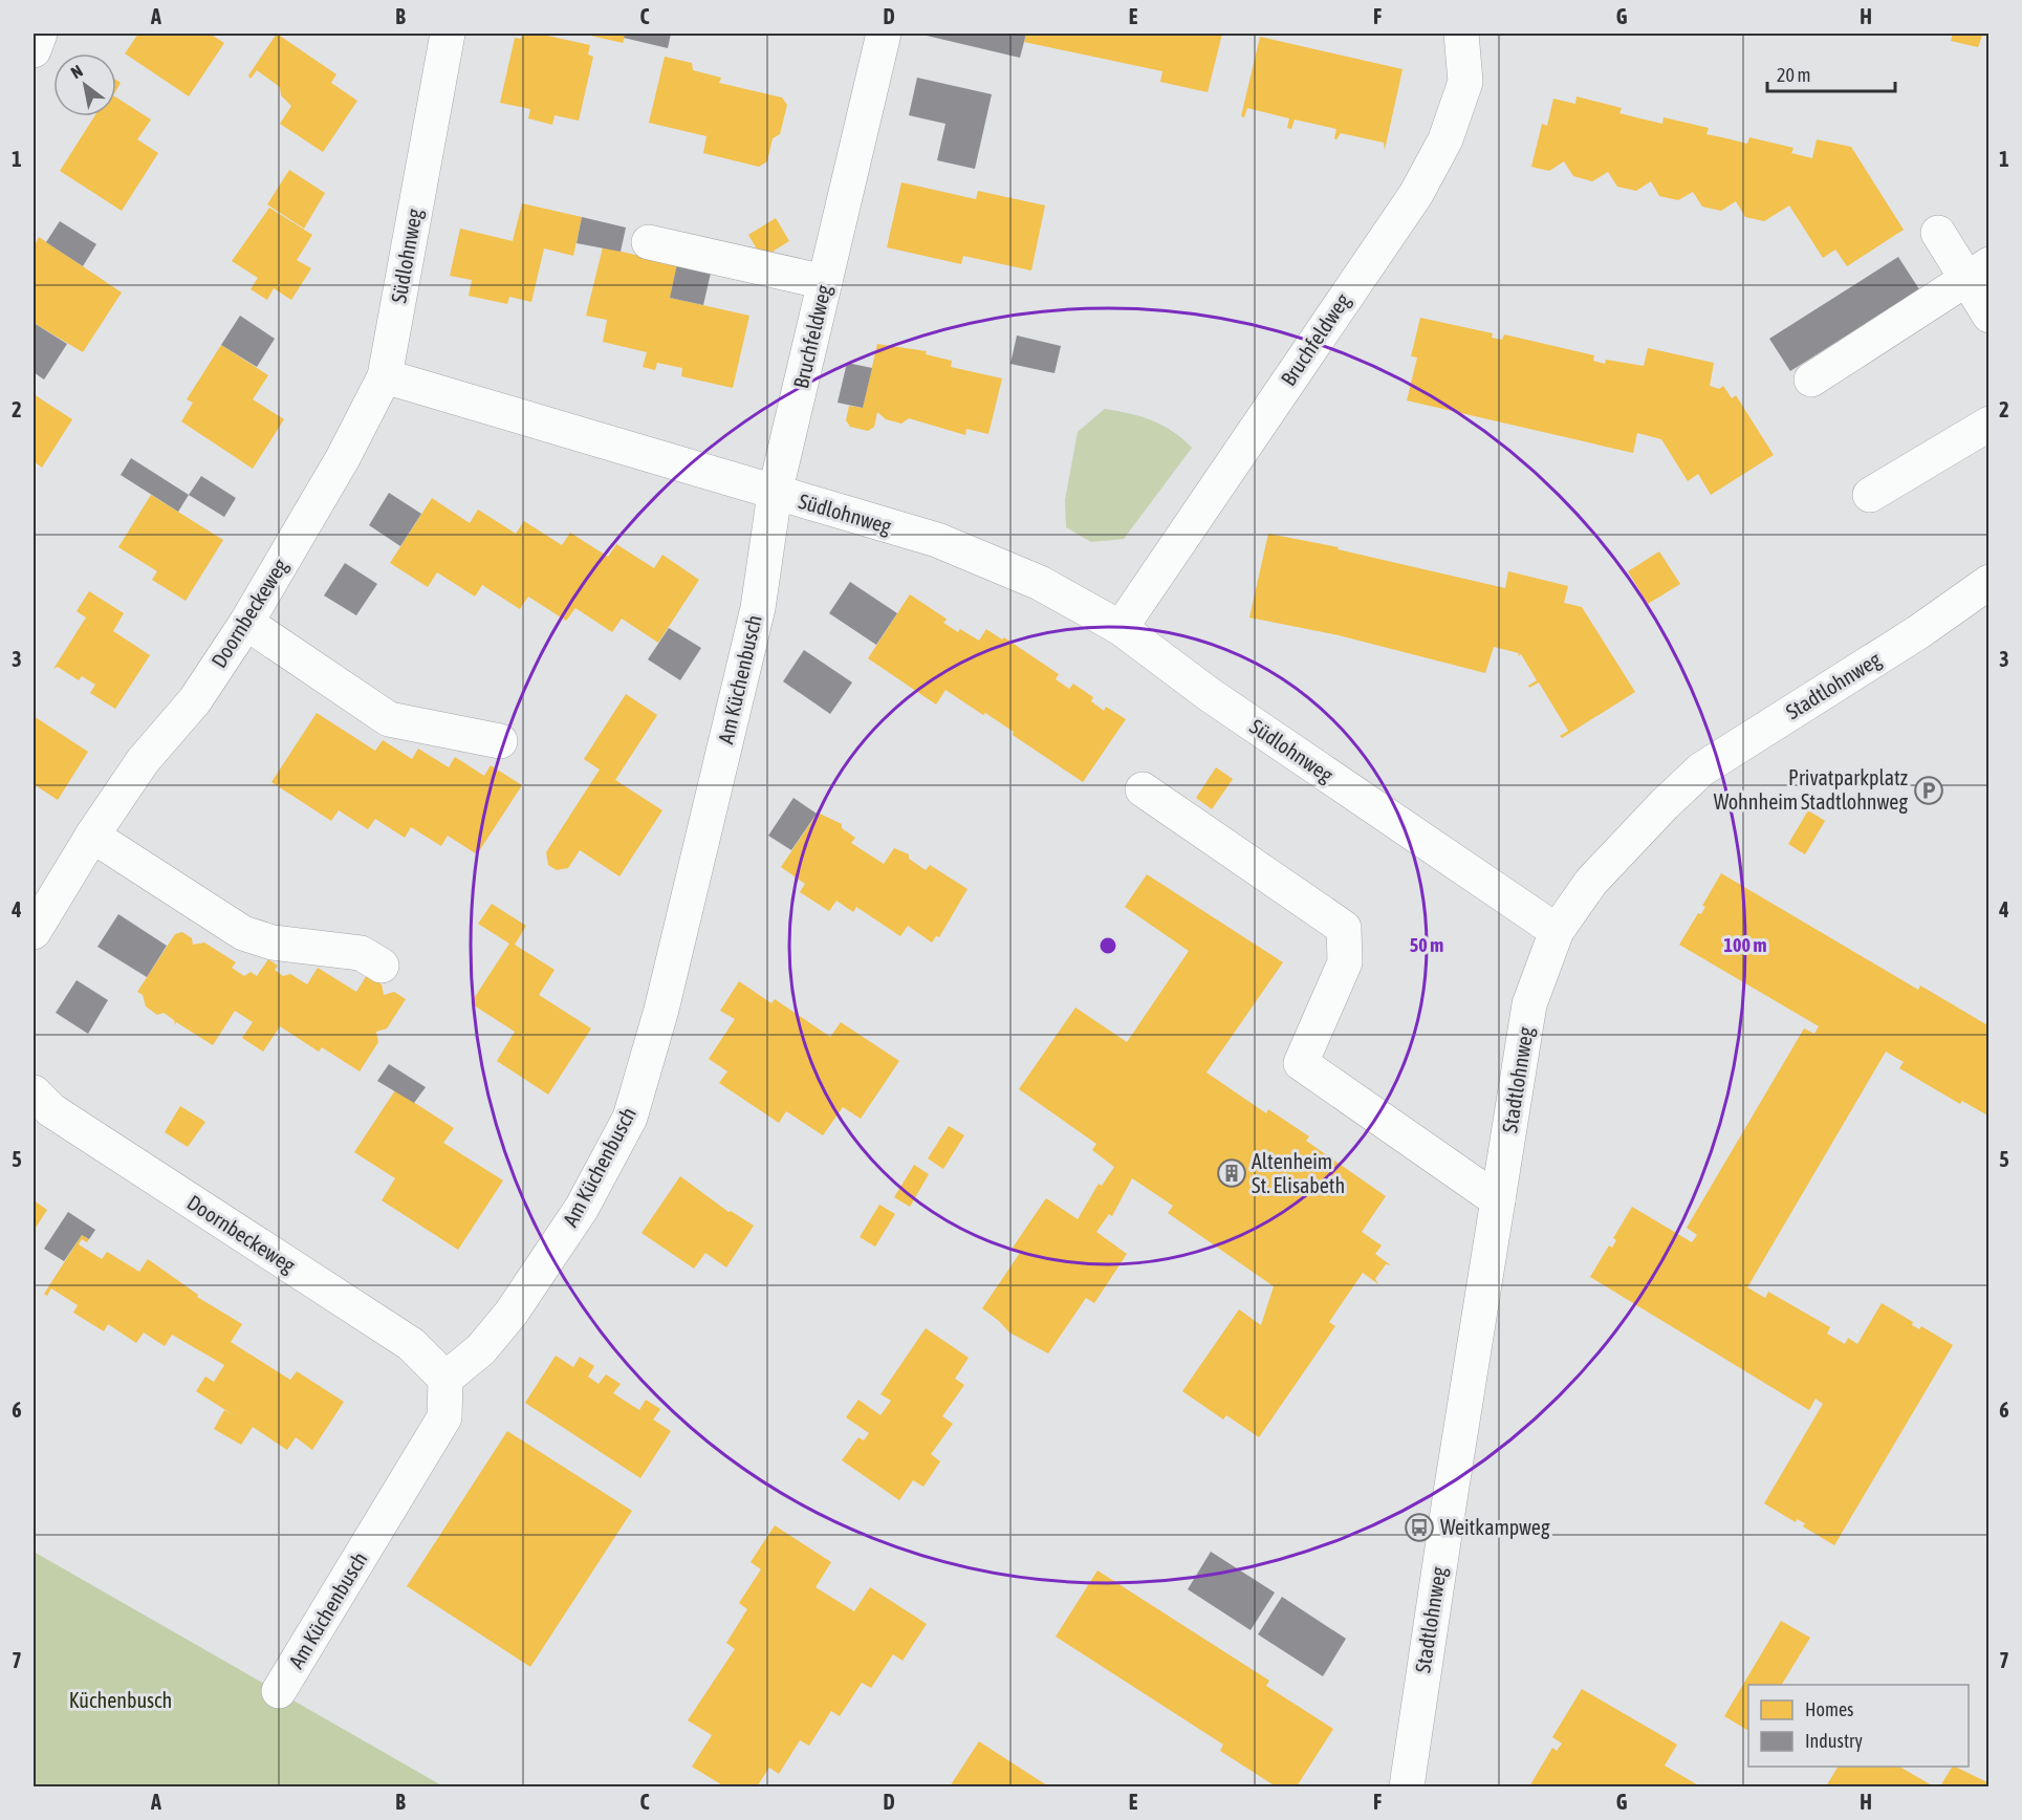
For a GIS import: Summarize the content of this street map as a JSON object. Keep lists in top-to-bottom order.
{
  "streets": {
    "street": [
      "Südlohnweg",
      "Bruchfeldweg",
      "Doornbeckeweg",
      "Am Küchenbusch",
      "Stadtlohnweg"
    ]
  },
  "crossings": [
    ["Südlohnweg", "Bruchfeldweg"],
    ["Südlohnweg", "Doornbeckeweg"],
    ["Südlohnweg", "Am Küchenbusch"],
    ["Südlohnweg", "Stadtlohnweg"],
    ["Bruchfeldweg", "Am Küchenbusch"],
    ["Doornbeckeweg", "Am Küchenbusch"]
  ],
  "parks": ["Küchenbusch"],
  "places": {
    "parking": ["Privatparkplatz Wohnheim Stadtlohnweg"],
    "building": ["Altenheim St. Elisabeth"],
    "bus stop": ["Weitkampweg"]
  },
  "legend": ["Homes", "Industry"],
  "scale_bar": "20 m",
  "north": "top left",
  "grid": {
    "columns": [
      "A",
      "B",
      "C",
      "D",
      "E",
      "F",
      "G",
      "H"
    ],
    "rows": [
      "1",
      "2",
      "3",
      "4",
      "5",
      "6",
      "7"
    ]
  },
  "rings": ["50 m", "100 m"]
}
